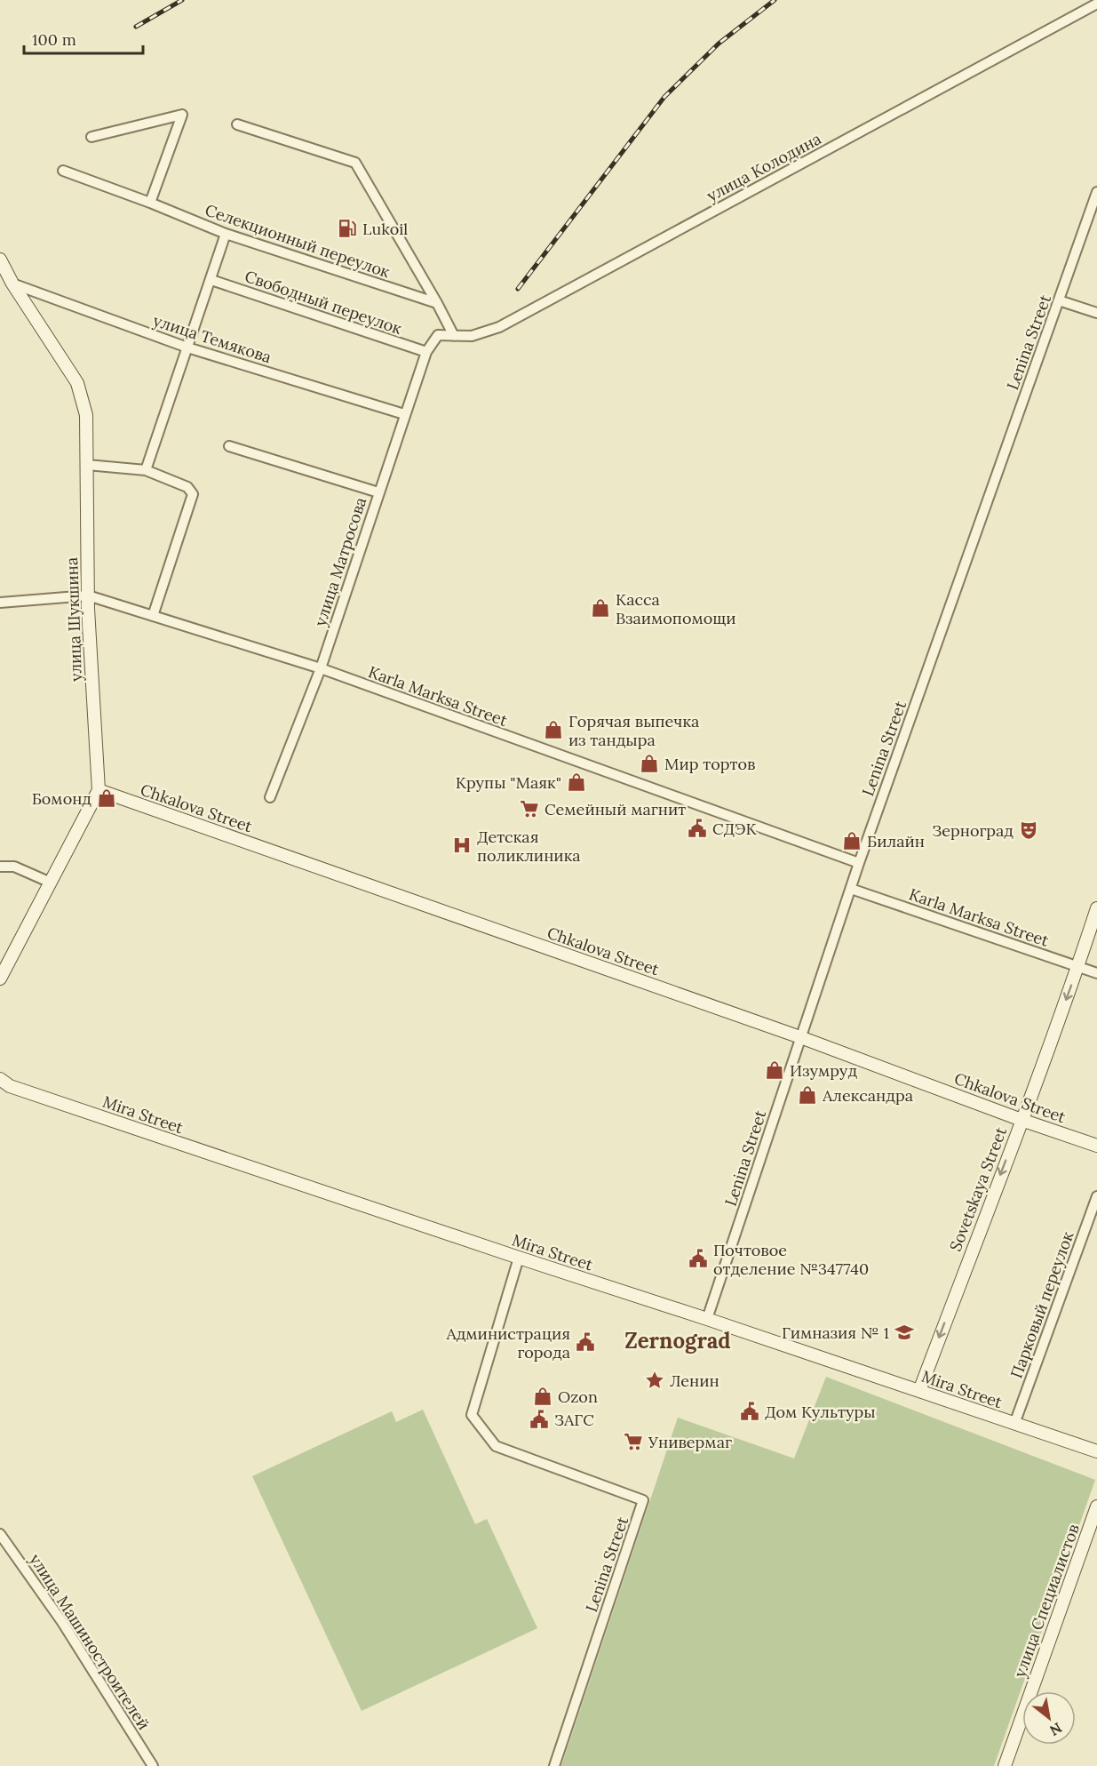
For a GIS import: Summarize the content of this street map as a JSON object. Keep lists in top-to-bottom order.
{
  "streets": {
    "street": [
      "улица Колодина",
      "Селекционный переулок",
      "Свободный переулок",
      "улица Темякова",
      "Lenina Street",
      "улица Матросова",
      "улица Шукшина",
      "Karla Marksa Street",
      "Chkalova Street",
      "Mira Street",
      "Sovetskaya Street",
      "Парковый переулок",
      "улица Специалистов",
      "улица Машиностроителей"
    ]
  },
  "crossings": [
    ["улица Колодина", "Селекционный переулок"],
    ["улица Колодина", "улица Матросова"],
    ["Свободный переулок", "улица Матросова"],
    ["улица Темякова", "улица Матросова"],
    ["улица Темякова", "улица Шукшина"],
    ["Lenina Street", "Karla Marksa Street"],
    ["Lenina Street", "Chkalova Street"],
    ["Lenina Street", "Mira Street"],
    ["улица Матросова", "Karla Marksa Street"],
    ["улица Шукшина", "Karla Marksa Street"],
    ["улица Шукшина", "Chkalova Street"],
    ["Karla Marksa Street", "Sovetskaya Street"],
    ["Chkalova Street", "Sovetskaya Street"],
    ["Mira Street", "Sovetskaya Street"],
    ["Mira Street", "Парковый переулок"]
  ],
  "one_way": ["Sovetskaya Street"],
  "districts": ["Zernograd"],
  "places": {
    "fuel station": ["Lukoil"],
    "shop": [
      "Касса Взаимопомощи",
      "Горячая выпечка из тандыра",
      "Мир тортов",
      "Крупы \"Маяк\"",
      "Бомонд",
      "Билайн",
      "Изумруд",
      "Александра",
      "Ozon"
    ],
    "supermarket": ["Семейный магнит", "Универмаг"],
    "public building": [
      "СДЭК",
      "Почтовое отделение №347740",
      "Администрация города",
      "Дом Культуры",
      "ЗАГС"
    ],
    "theatre": ["Зерноград"],
    "hospital": ["Детская поликлиника"],
    "school or university": ["Гимназия № 1"],
    "place": ["Ленин"]
  },
  "scale_bar": "100 m",
  "north": "bottom right"
}
